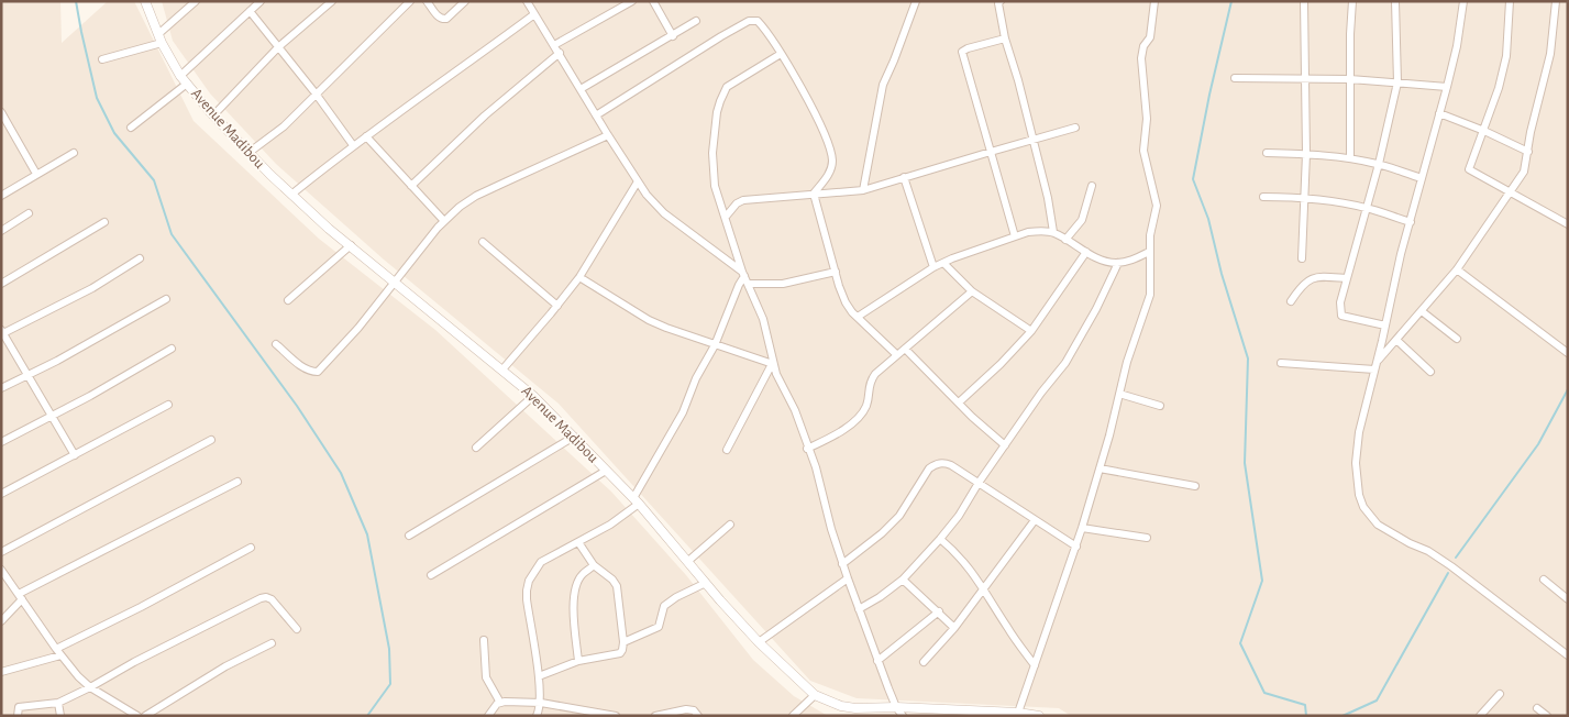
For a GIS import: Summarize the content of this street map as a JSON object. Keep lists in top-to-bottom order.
{
  "streets": {
    "street": ["Avenue Madibou"]
  }
}
